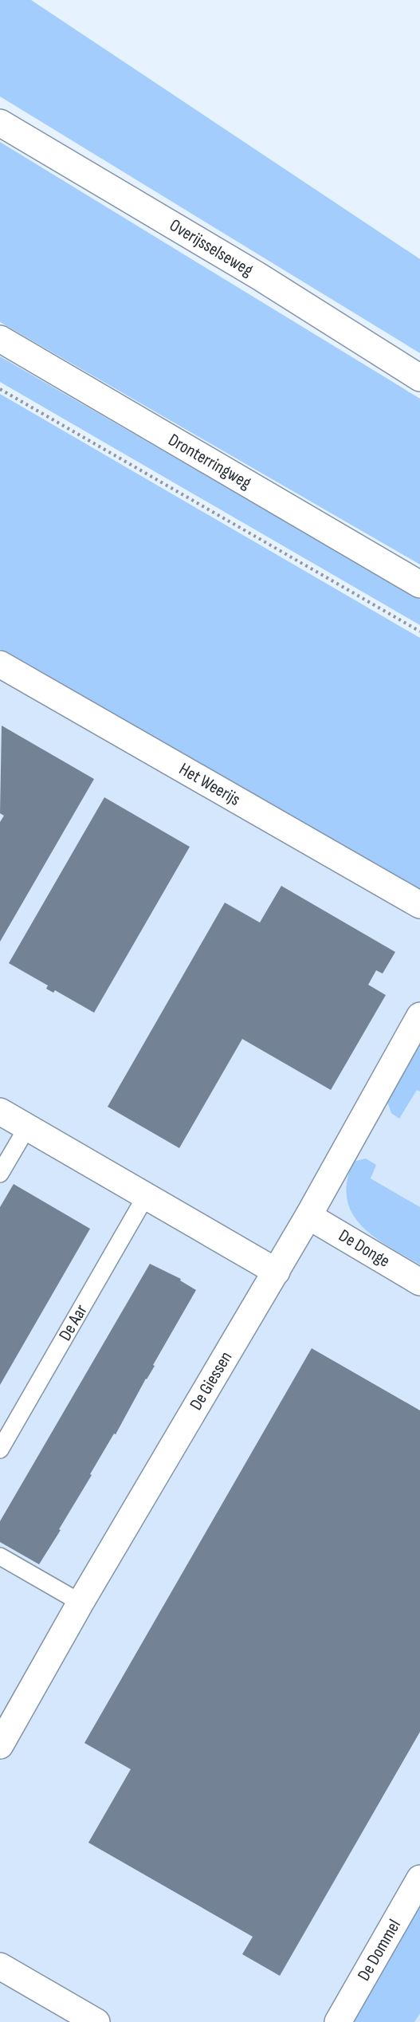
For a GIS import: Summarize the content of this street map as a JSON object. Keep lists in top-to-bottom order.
{
  "streets": {
    "main road": [
      "Overijsselseweg",
      "Dronterringweg",
      "Het Weerijs",
      "De Donge",
      "De Giessen",
      "De Dommel"
    ],
    "lane": ["De Aar"]
  },
  "crossings": [
    ["De Donge", "De Giessen"]
  ]
}
